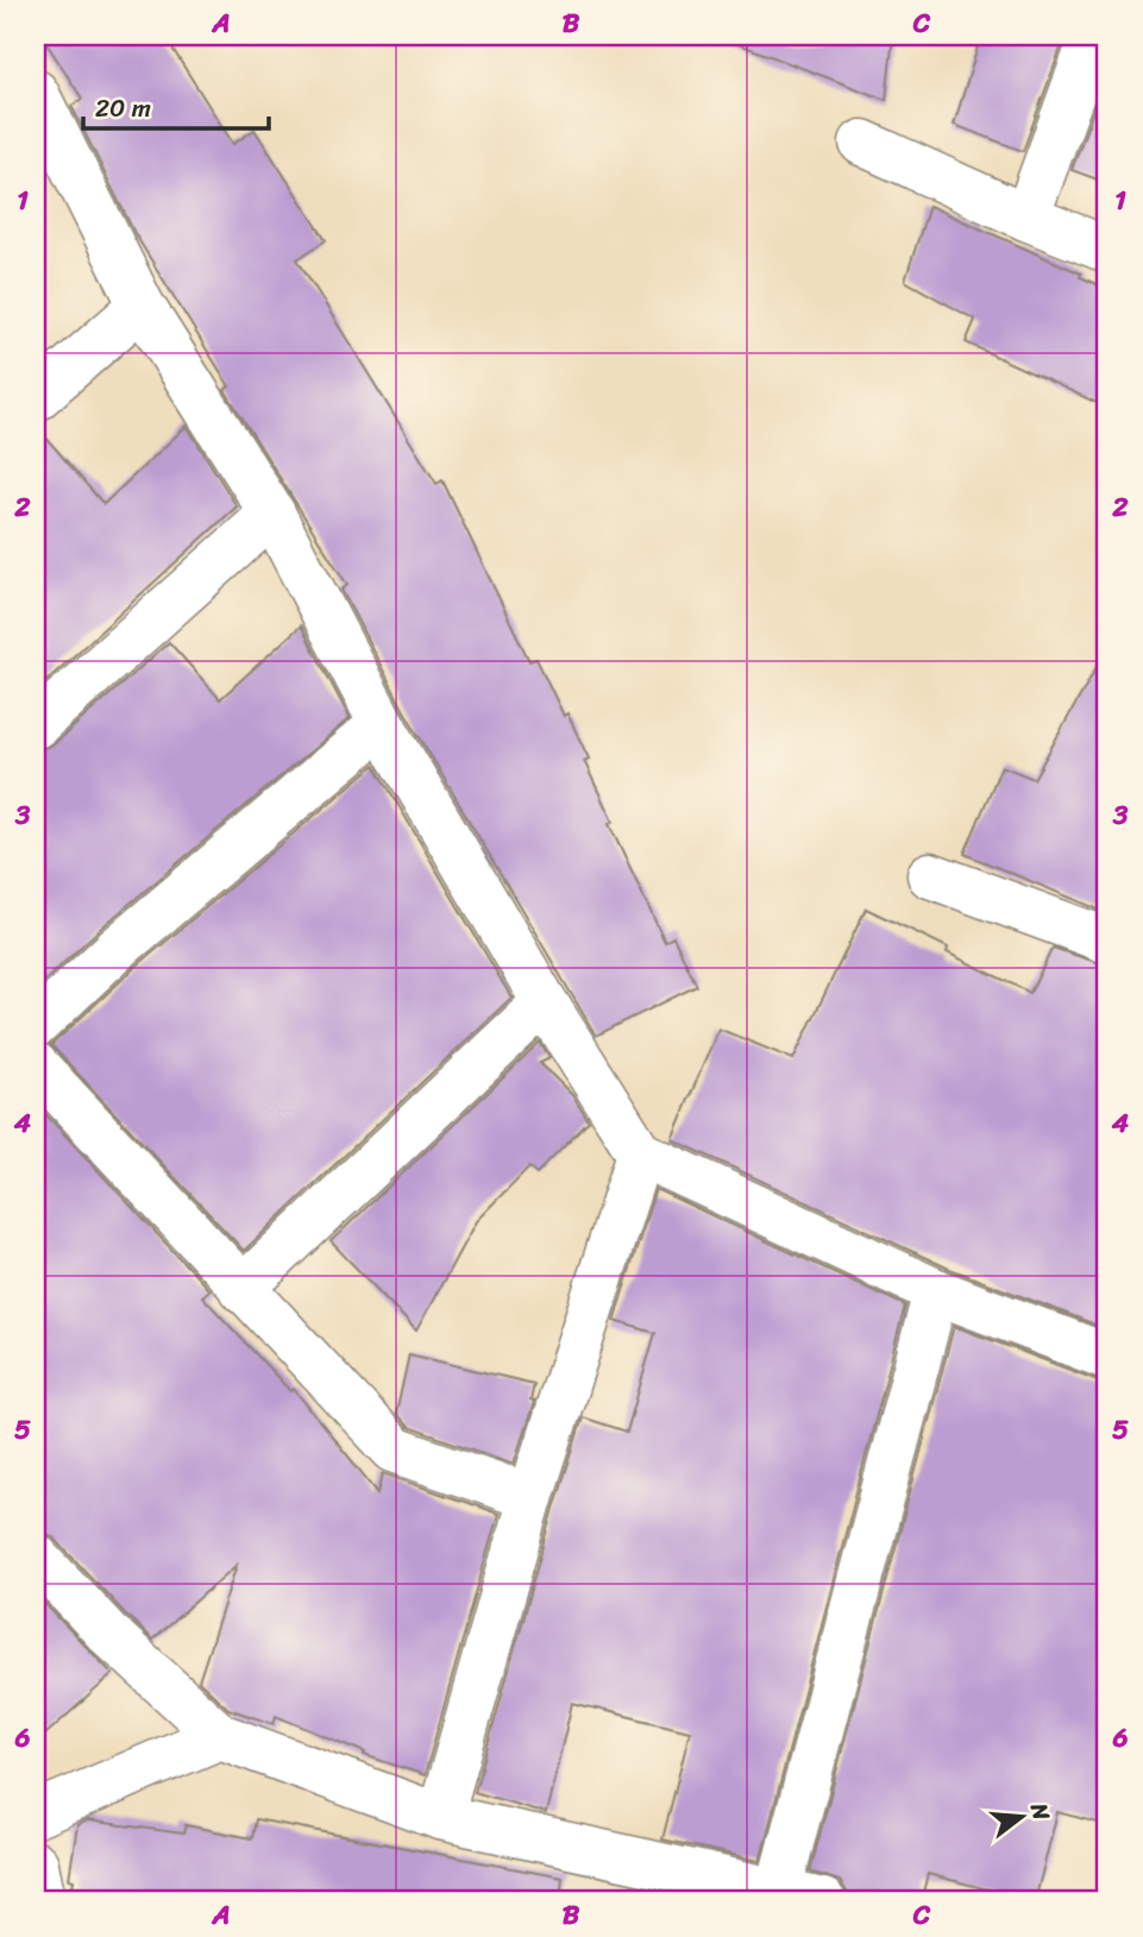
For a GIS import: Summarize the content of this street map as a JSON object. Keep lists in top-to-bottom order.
{
  "scale_bar": "20 m",
  "north": "right",
  "grid": {
    "columns": ["A", "B", "C"],
    "rows": [
      "1",
      "2",
      "3",
      "4",
      "5",
      "6"
    ]
  }
}
